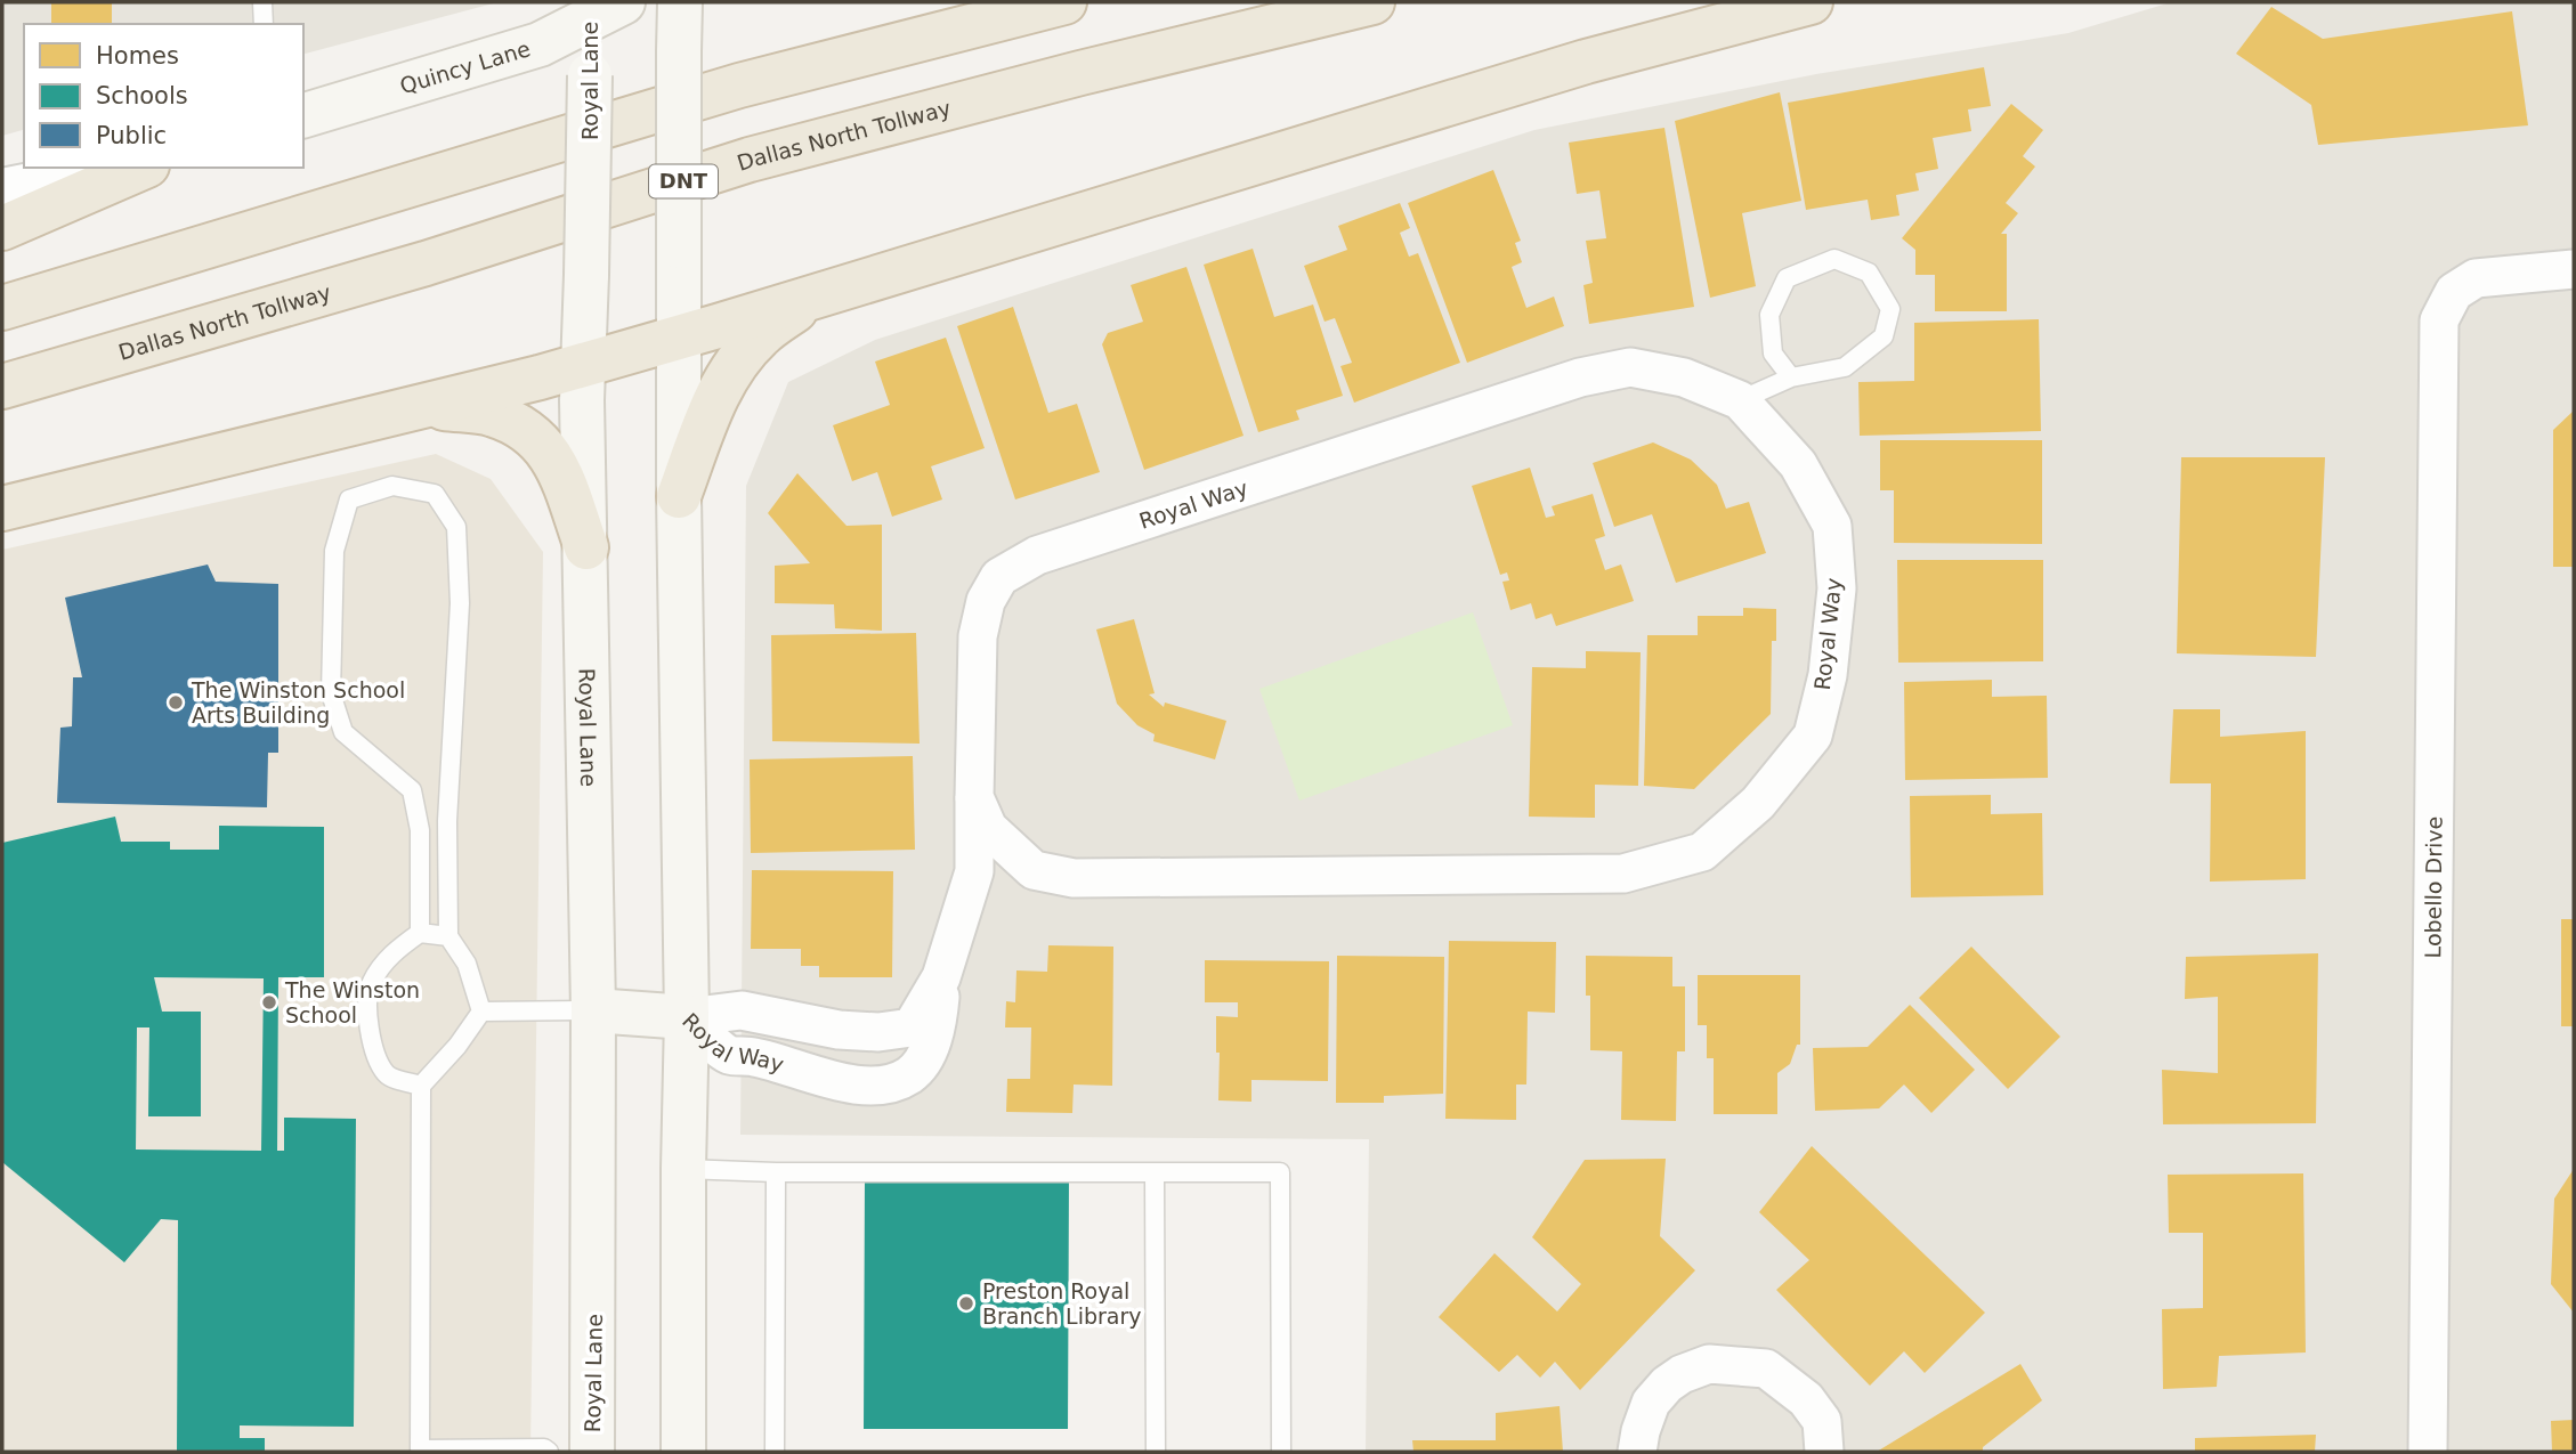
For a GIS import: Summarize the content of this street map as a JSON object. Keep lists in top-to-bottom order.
{
  "streets": {
    "highway": ["Dallas North Tollway", "DNT"],
    "main road": ["Quincy Lane", "Royal Lane"],
    "street": ["Royal Way", "Lobello Drive"]
  },
  "crossings": [
    ["Quincy Lane", "Royal Lane"]
  ],
  "places": ["The Winston School Arts Building", "The Winston School", "Preston Royal Branch Library"],
  "legend": ["Homes", "Schools", "Public"]
}
